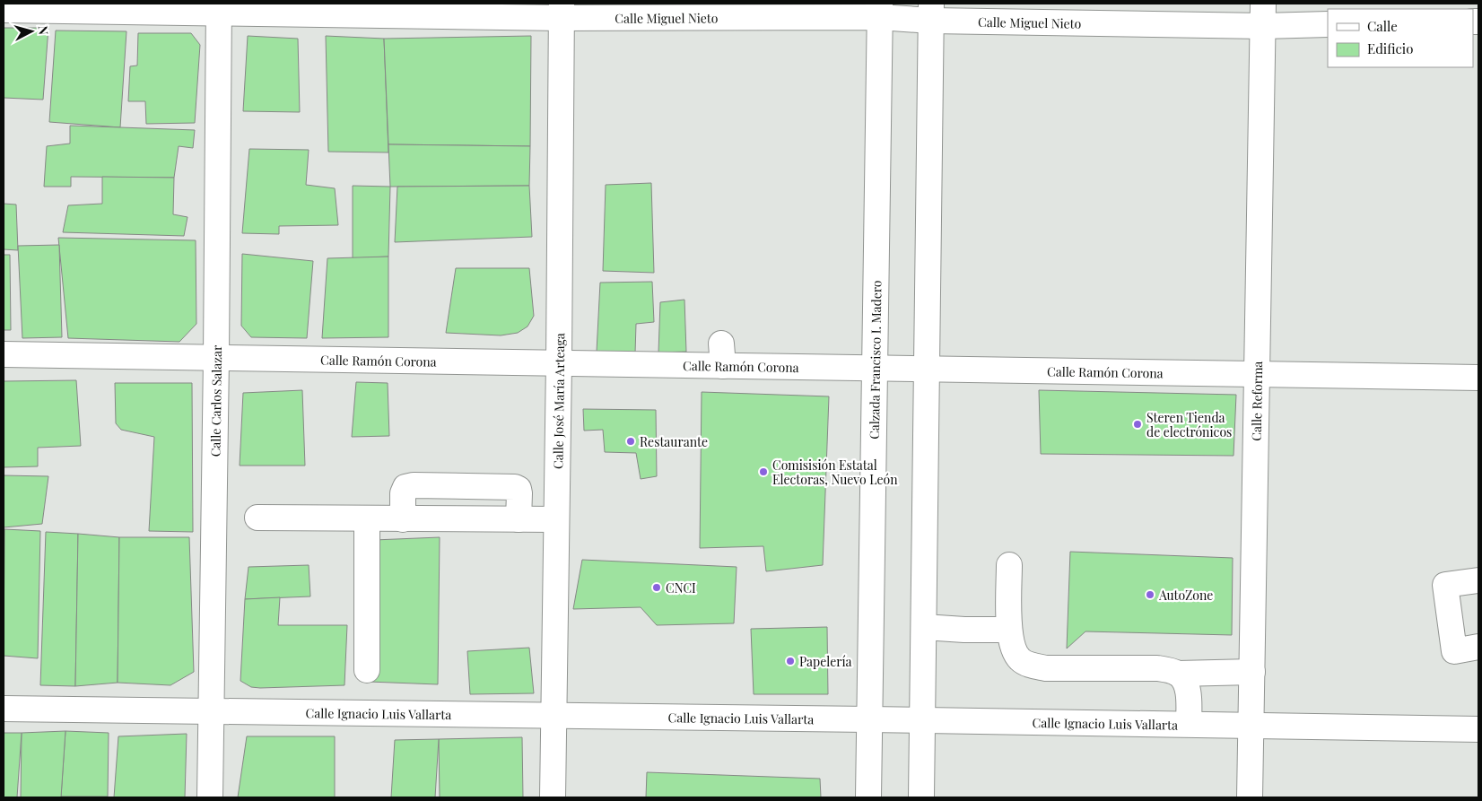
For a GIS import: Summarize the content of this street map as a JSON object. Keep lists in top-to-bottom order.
{
  "streets": {
    "street": [
      "Calle Miguel Nieto",
      "Calle Ramón Corona",
      "Calzada Francisco I. Madero",
      "Calle Reforma",
      "Calle Carlos Salazar",
      "Calle José María Arteaga",
      "Calle Ignacio Luis Vallarta"
    ]
  },
  "crossings": [
    ["Calle Miguel Nieto", "Calzada Francisco I. Madero"],
    ["Calle Miguel Nieto", "Calle Reforma"],
    ["Calle Miguel Nieto", "Calle Carlos Salazar"],
    ["Calle Miguel Nieto", "Calle José María Arteaga"],
    ["Calle Ramón Corona", "Calzada Francisco I. Madero"],
    ["Calle Ramón Corona", "Calle Reforma"],
    ["Calle Ramón Corona", "Calle Carlos Salazar"],
    ["Calle Ramón Corona", "Calle José María Arteaga"],
    ["Calzada Francisco I. Madero", "Calle Ignacio Luis Vallarta"],
    ["Calle Reforma", "Calle Ignacio Luis Vallarta"],
    ["Calle Carlos Salazar", "Calle Ignacio Luis Vallarta"],
    ["Calle José María Arteaga", "Calle Ignacio Luis Vallarta"]
  ],
  "places": [
    "Steren Tienda de electrónicos",
    "Restaurante",
    "Comisisión Estatal Electoras, Nuevo León",
    "CNCI",
    "AutoZone",
    "Papelería"
  ],
  "legend": ["Calle", "Edificio"],
  "north": "right"
}
